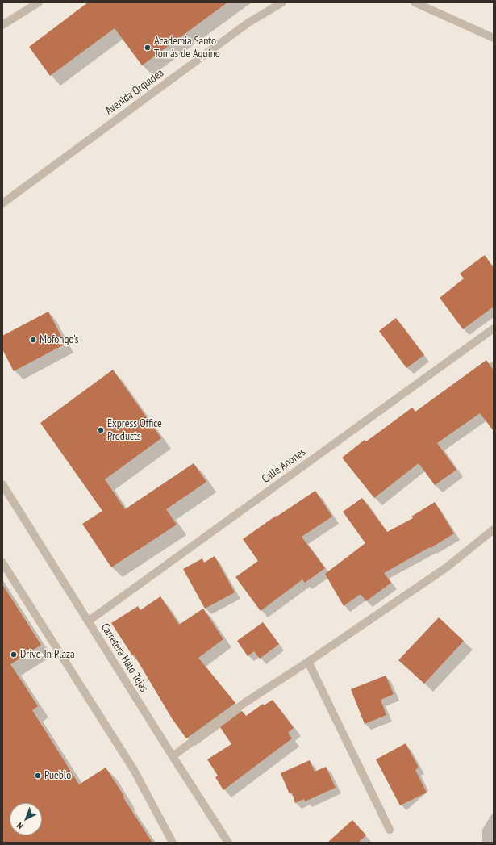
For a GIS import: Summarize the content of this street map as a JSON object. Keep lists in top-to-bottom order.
{
  "streets": {
    "street": ["Avenida Orquídea", "Calle Anones", "Carretera Hato Tejas"]
  },
  "crossings": [
    ["Calle Anones", "Carretera Hato Tejas"]
  ],
  "places": [
    "Academia Santo Tomás de Aquino",
    "Mofongo's",
    "Express Office Products",
    "Drive-In Plaza",
    "Pueblo"
  ],
  "north": "bottom left"
}
